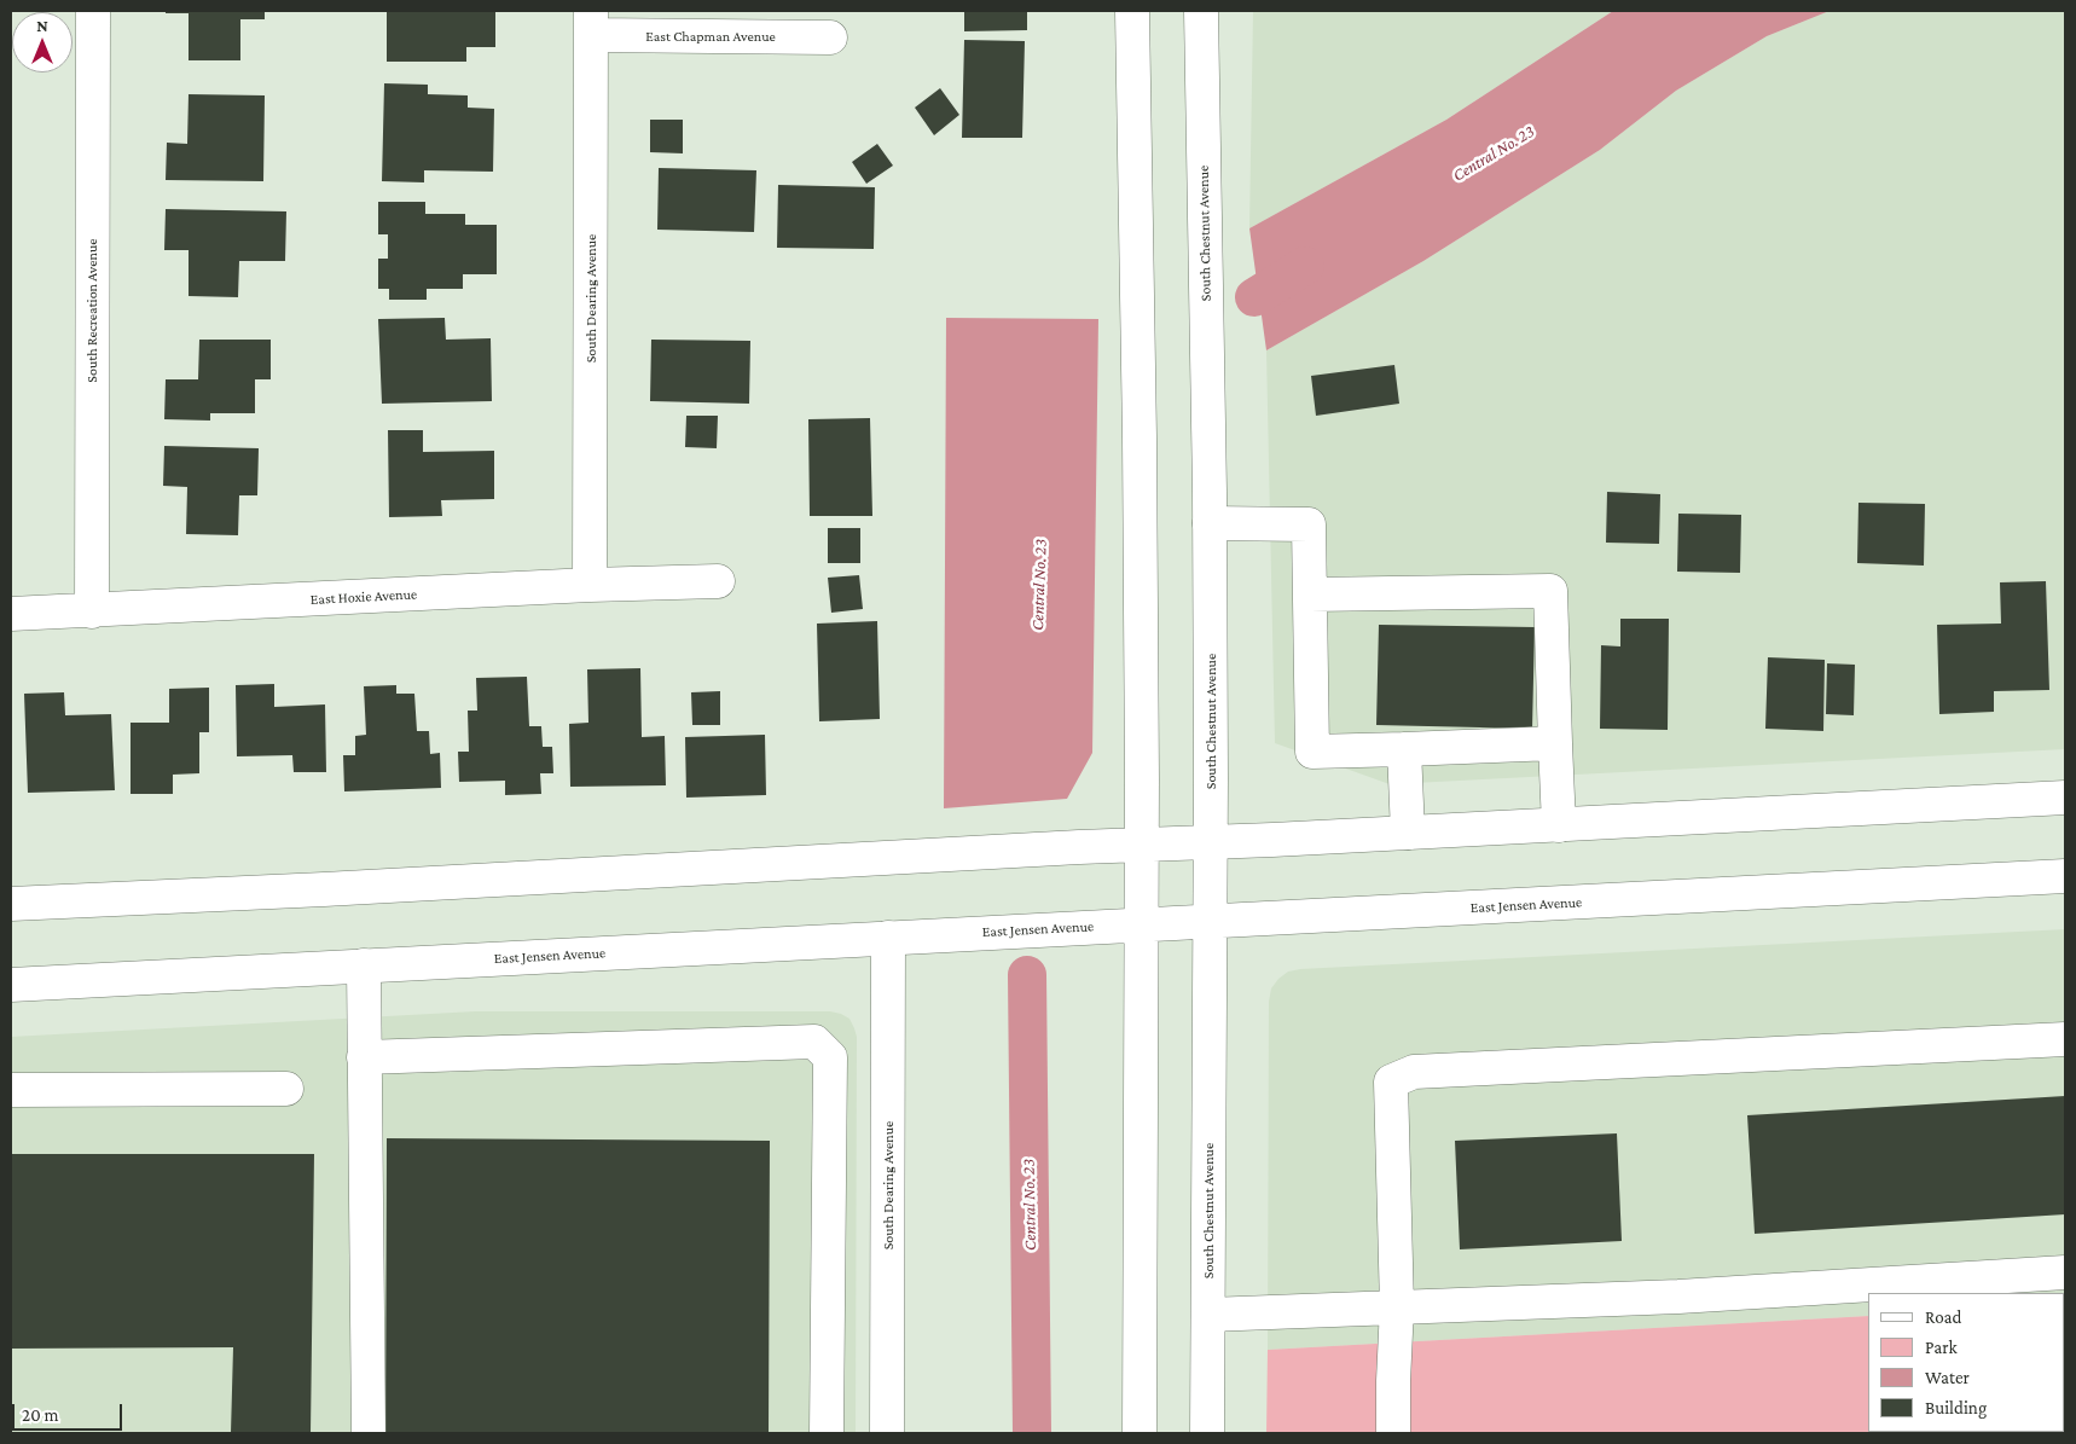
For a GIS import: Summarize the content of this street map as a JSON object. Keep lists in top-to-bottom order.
{
  "streets": {
    "main road": [
      "East Chapman Avenue",
      "South Chestnut Avenue",
      "South Dearing Avenue",
      "South Recreation Avenue",
      "East Hoxie Avenue",
      "East Jensen Avenue"
    ]
  },
  "crossings": [
    ["East Chapman Avenue", "South Dearing Avenue"],
    ["South Chestnut Avenue", "East Jensen Avenue"],
    ["South Dearing Avenue", "East Hoxie Avenue"],
    ["South Dearing Avenue", "East Jensen Avenue"],
    ["South Recreation Avenue", "East Hoxie Avenue"]
  ],
  "water": ["Central No. 23"],
  "legend": [
    "Road",
    "Park",
    "Water",
    "Building"
  ],
  "scale_bar": "20 m",
  "north": "top"
}
